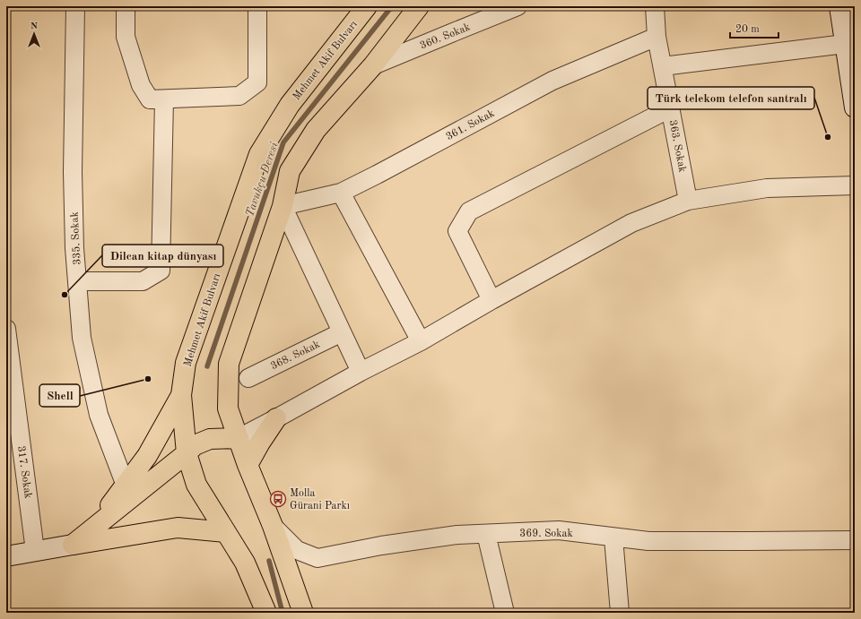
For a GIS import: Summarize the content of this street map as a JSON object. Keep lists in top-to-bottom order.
{
  "streets": {
    "main road": ["Mehmet Akif Bulvarı"],
    "street": [
      "360. Sokak",
      "361. Sokak",
      "363. Sokak",
      "335. Sokak",
      "368. Sokak",
      "317. Sokak",
      "369. Sokak"
    ]
  },
  "crossings": [
    ["361. Sokak", "363. Sokak"]
  ],
  "water": ["Tavukçu Deresi"],
  "places": {
    "other": ["Türk telekom telefon santralı", "Dilcan kitap dünyası", "Shell"],
    "bus stop": ["Molla Gürani Parkı"]
  },
  "scale_bar": "20 m",
  "north": "top"
}
